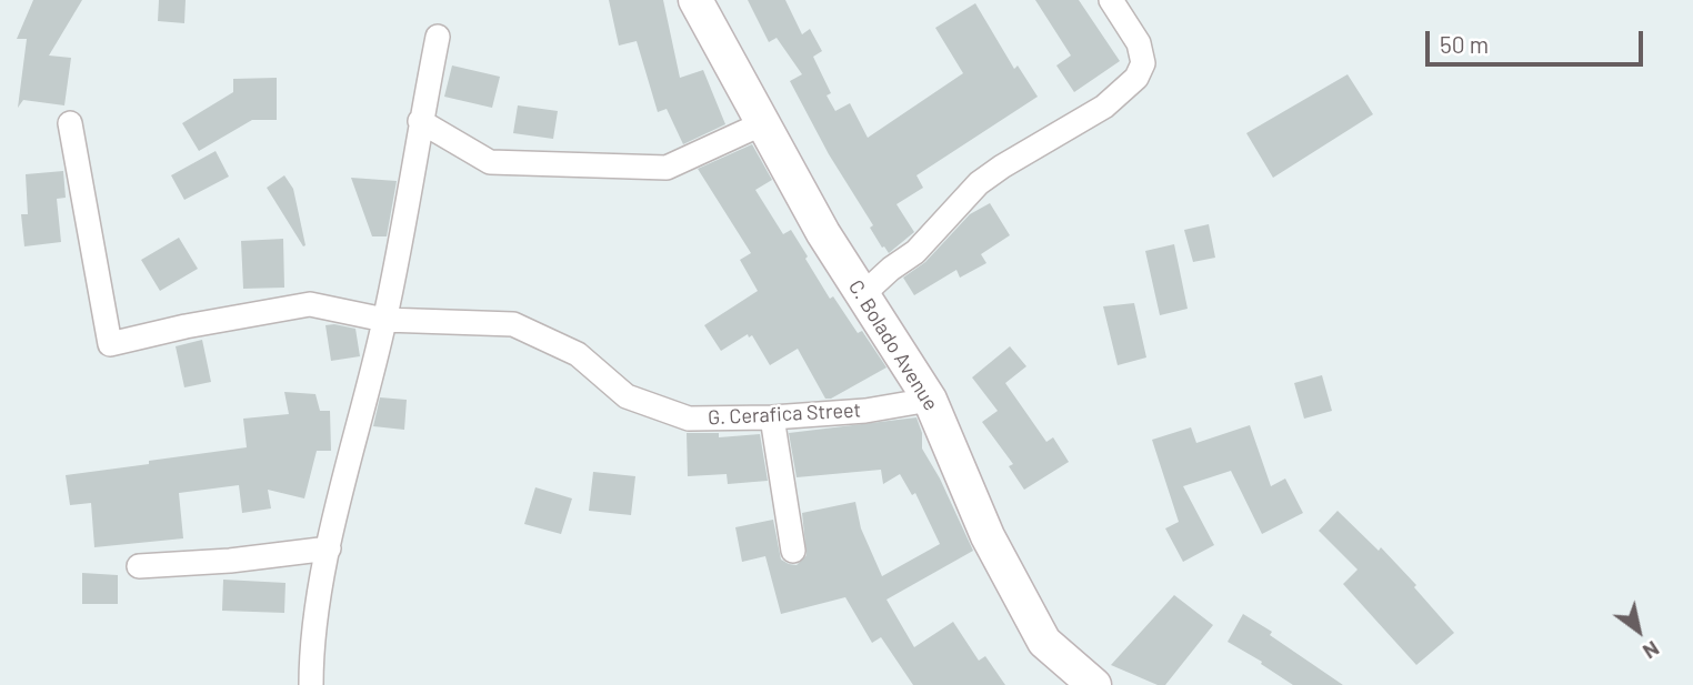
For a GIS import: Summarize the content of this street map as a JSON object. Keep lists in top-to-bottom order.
{
  "streets": {
    "street": ["C. Bolado Avenue", "G. Cerafica Street"]
  },
  "crossings": [
    ["C. Bolado Avenue", "G. Cerafica Street"]
  ],
  "scale_bar": "50 m",
  "north": "bottom right"
}
